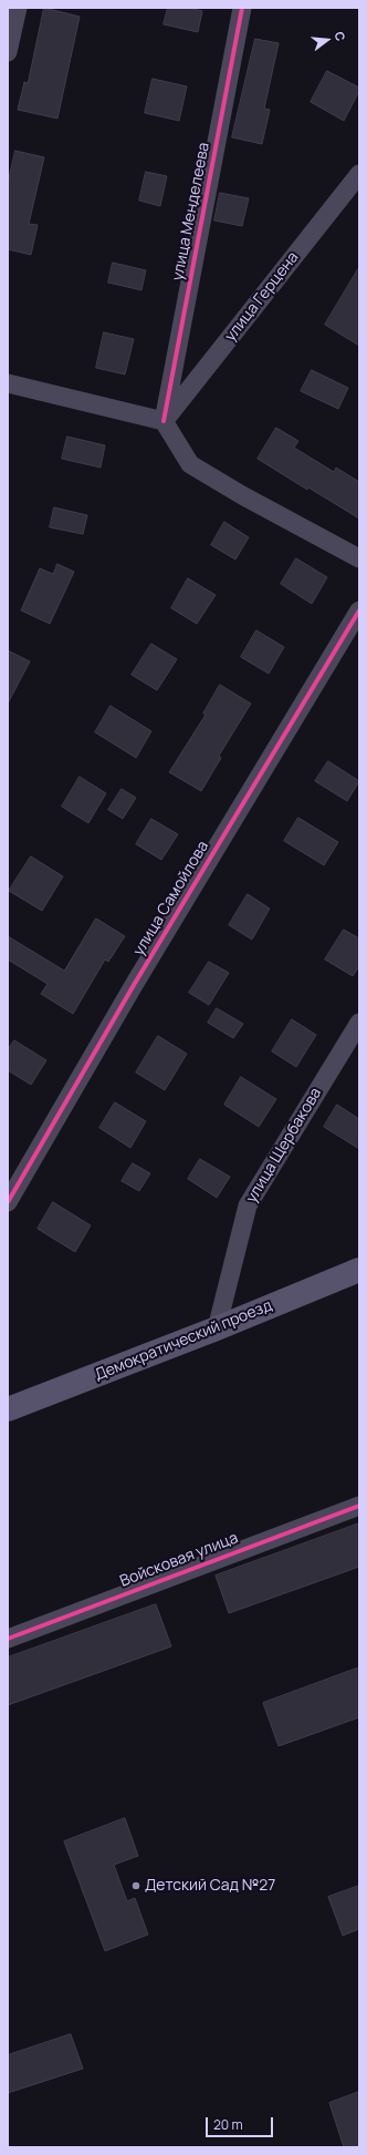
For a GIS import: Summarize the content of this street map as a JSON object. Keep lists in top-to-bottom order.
{
  "streets": {
    "main road": ["Демократический проезд"],
    "street": [
      "улица Менделеева",
      "улица Герцена",
      "улица Самойлова",
      "улица Щербакова",
      "Войсковая улица"
    ]
  },
  "crossings": [
    ["улица Менделеева", "улица Герцена"],
    ["улица Щербакова", "Демократический проезд"]
  ],
  "places": ["Детский Сад №27"],
  "scale_bar": "20 m",
  "north": "right"
}
